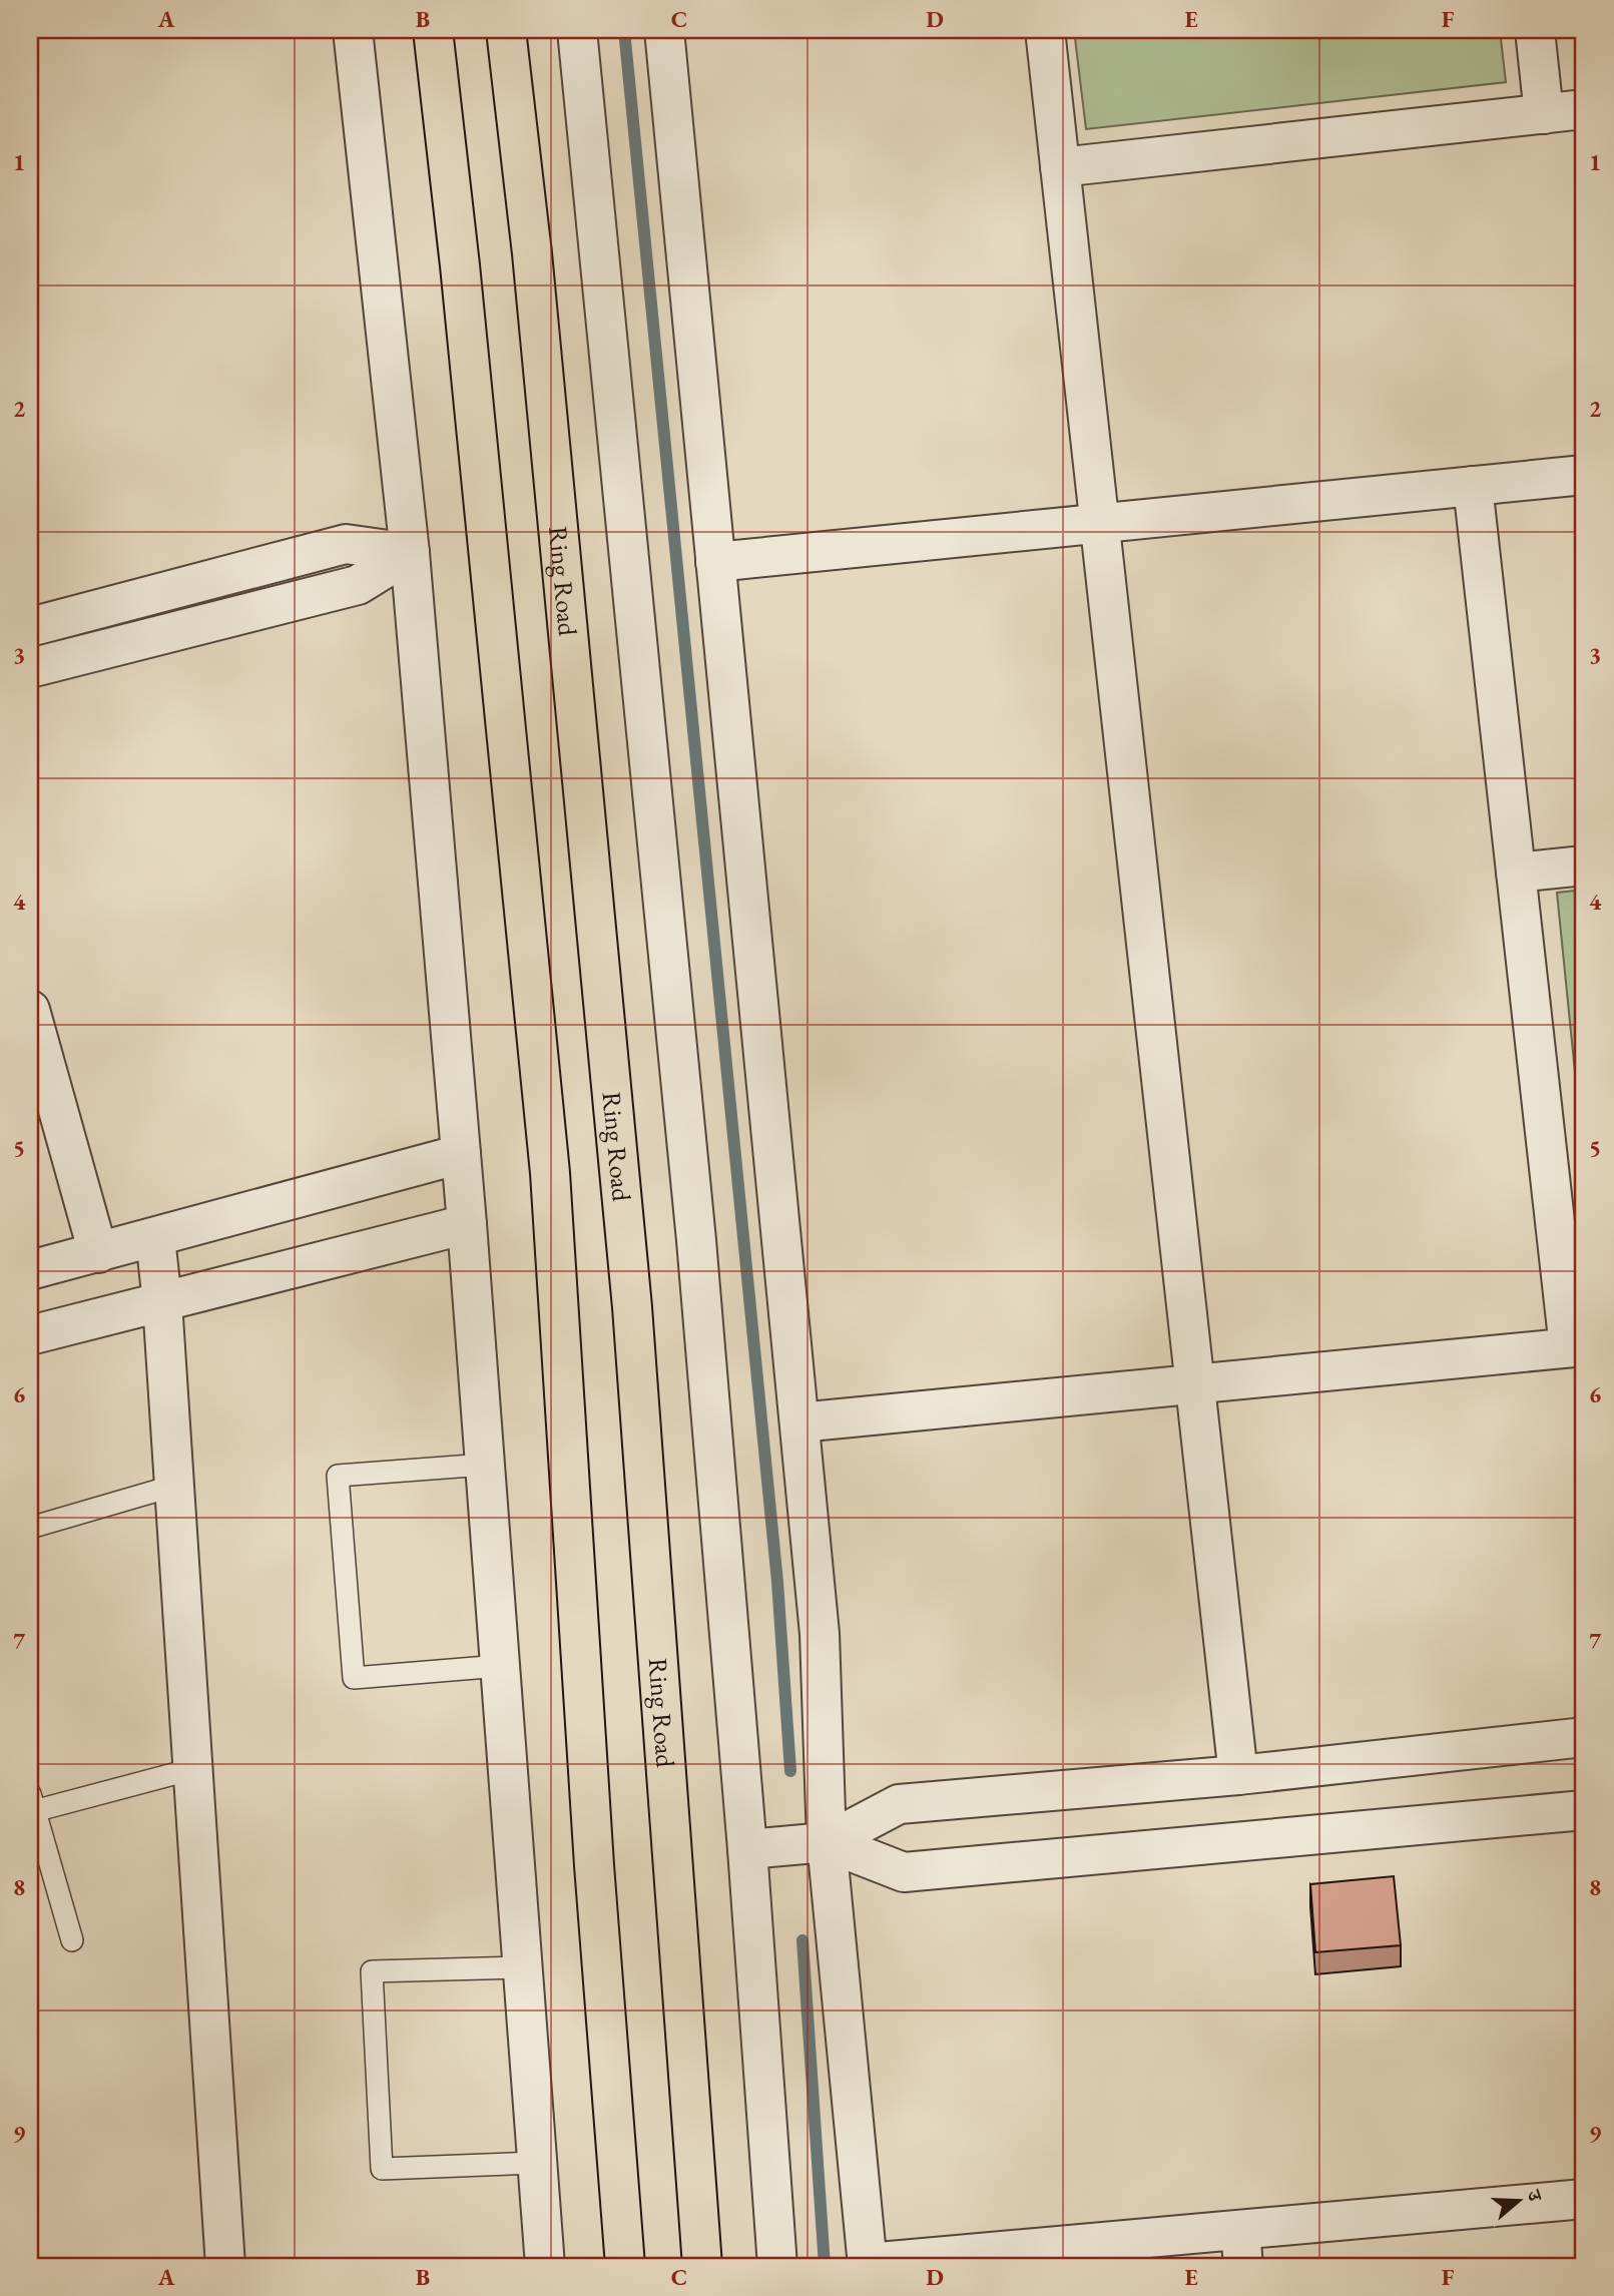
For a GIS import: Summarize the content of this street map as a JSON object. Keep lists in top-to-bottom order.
{
  "streets": {
    "highway": ["Ring Road"]
  },
  "north": "right",
  "grid": {
    "columns": [
      "A",
      "B",
      "C",
      "D",
      "E",
      "F"
    ],
    "rows": [
      "1",
      "2",
      "3",
      "4",
      "5",
      "6",
      "7",
      "8",
      "9"
    ]
  }
}
